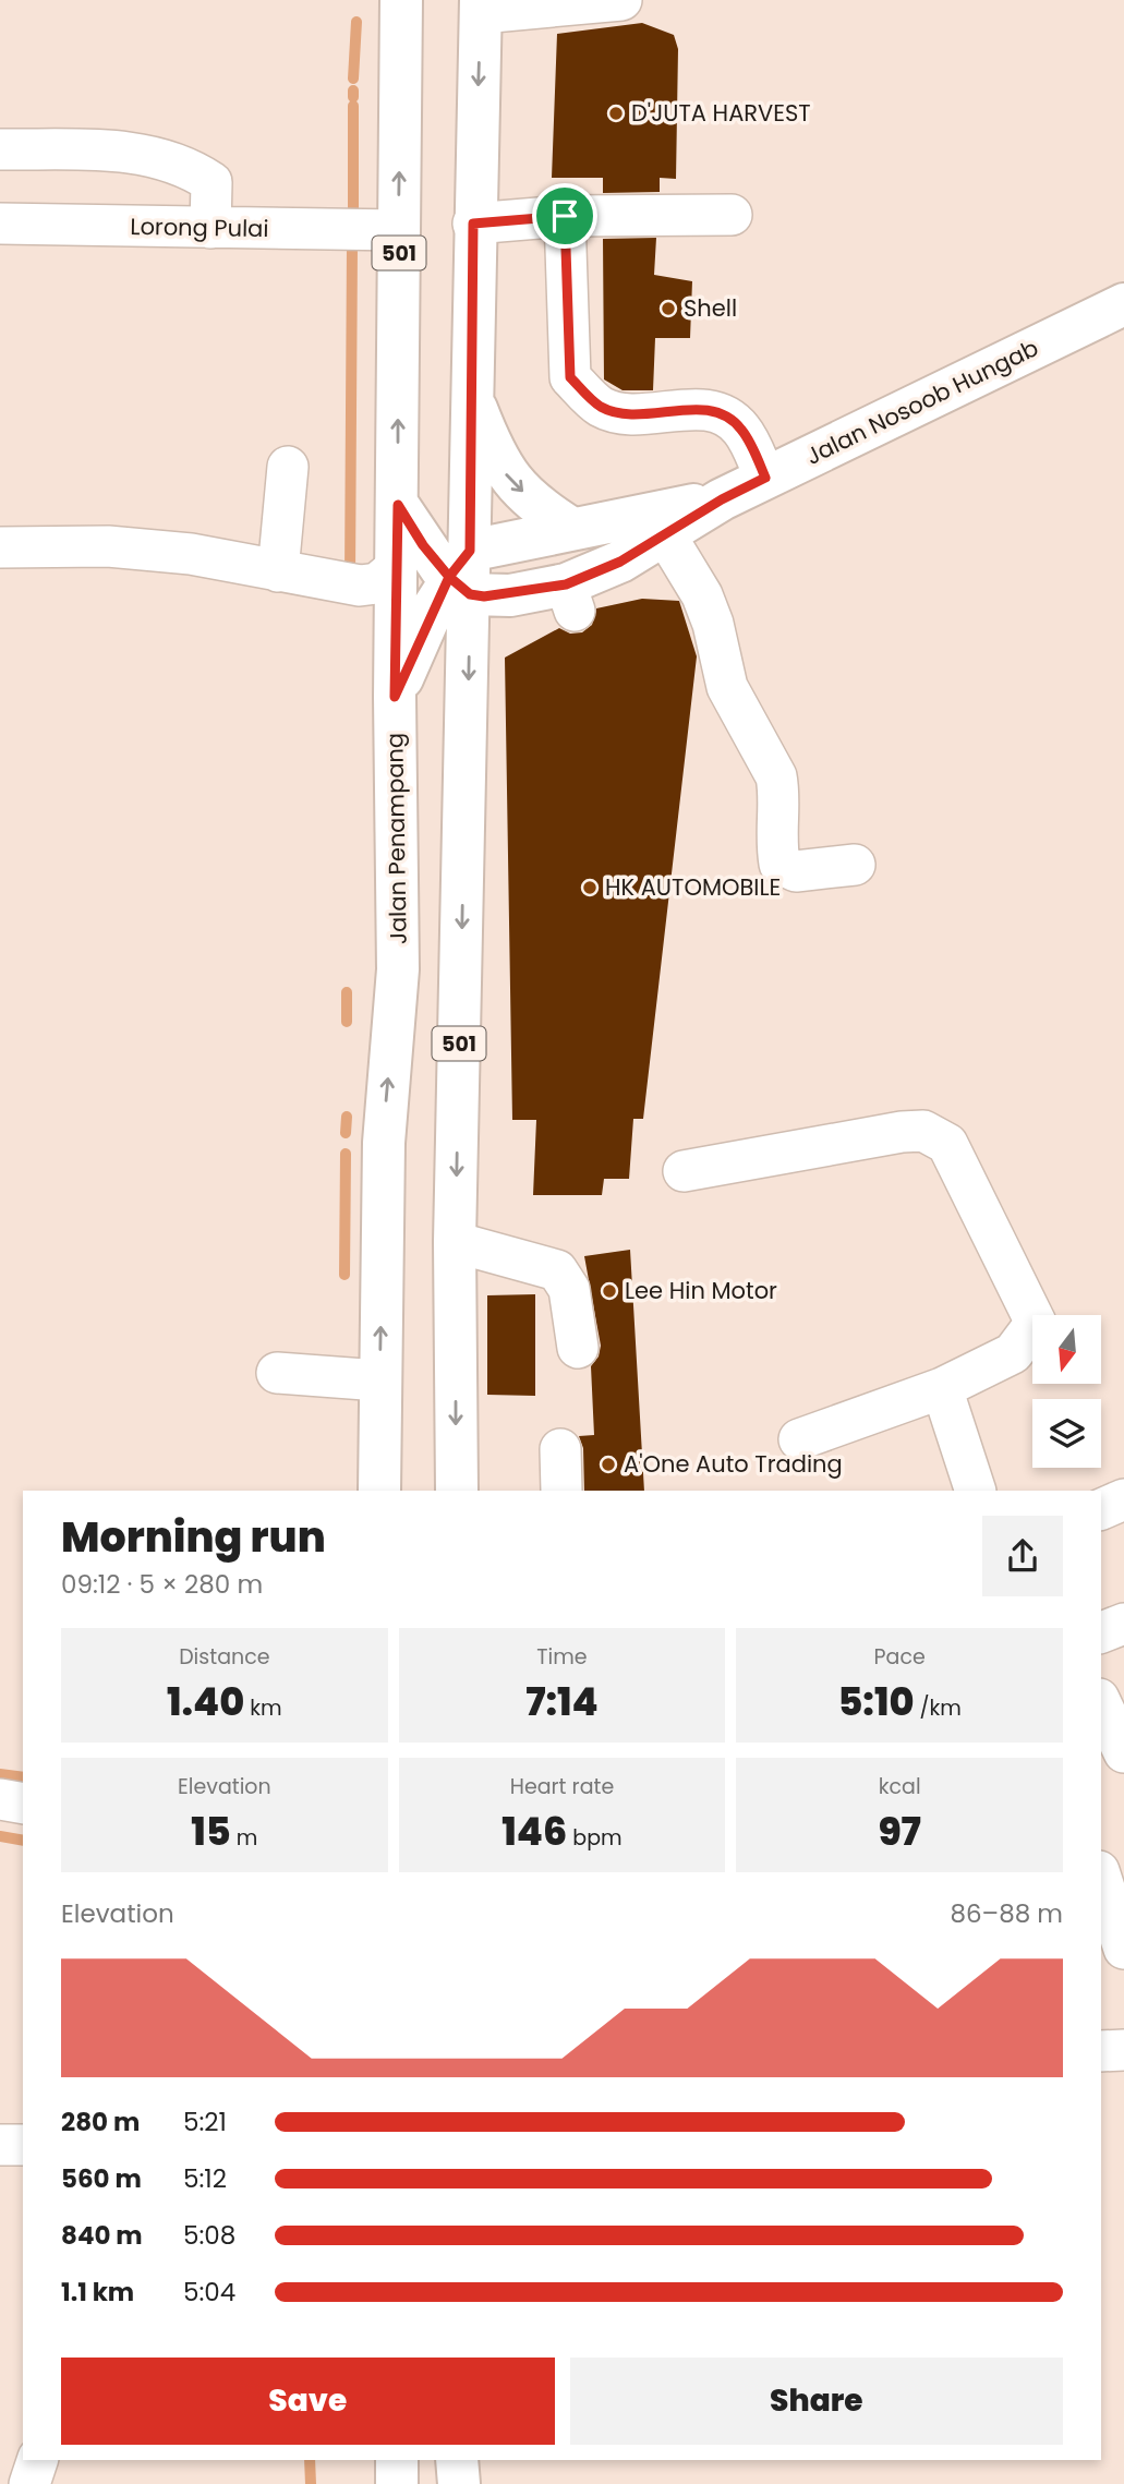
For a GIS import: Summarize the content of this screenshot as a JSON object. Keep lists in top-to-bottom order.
{
  "streets": {
    "main road": ["501", "Jalan Nosoob Hungab", "Jalan Penampang"],
    "street": ["Lorong Pulai"]
  },
  "crossings": [
    ["Lorong Pulai", "Jalan Penampang"],
    ["501", "Jalan Nosoob Hungab"]
  ],
  "places": [
    "D'JUTA HARVEST",
    "Shell",
    "HK AUTOMOBILE",
    "Lee Hin Motor",
    "A'One Auto Trading"
  ],
  "north": "bottom",
  "page": {
    "heading": ["Morning run", "09:12 · 5 × 280 m"],
    "stats": [
      ["Distance", "1.40 km"],
      ["Time", "7:14"],
      ["Pace", "5:10 /km"],
      ["Elevation", "15 m"],
      ["Heart rate", "146 bpm"],
      ["kcal", "97"]
    ],
    "chart": ["Elevation", "86–88 m"],
    "list": [
      {
        "name": "280 m",
        "note": "5:21"
      },
      {
        "name": "560 m",
        "note": "5:12"
      },
      {
        "name": "840 m",
        "note": "5:08"
      },
      {
        "name": "1.1 km",
        "note": "5:04"
      }
    ],
    "buttons": ["Save", "Share"]
  }
}
